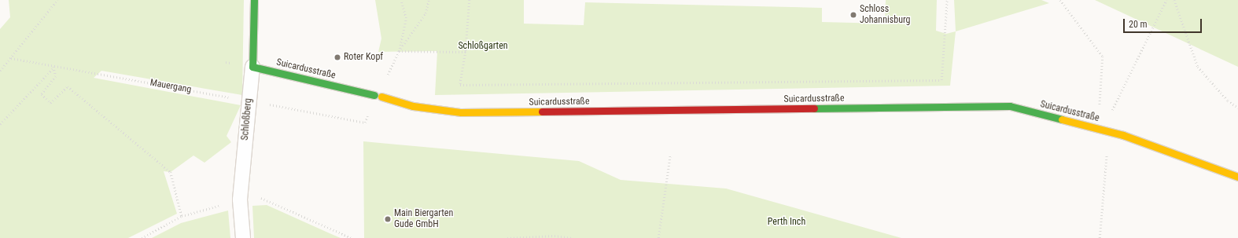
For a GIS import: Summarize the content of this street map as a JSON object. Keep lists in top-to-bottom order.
{
  "streets": {
    "street": ["Suicardusstraße", "Schloßberg"],
    "path": ["Mauergang"]
  },
  "crossings": [
    ["Suicardusstraße", "Schloßberg"]
  ],
  "parks": ["Schloßgarten", "Perth Inch"],
  "places": ["Schloss Johannisburg", "Roter Kopf", "Main Biergarten Gude GmbH"],
  "scale_bar": "20 m"
}
